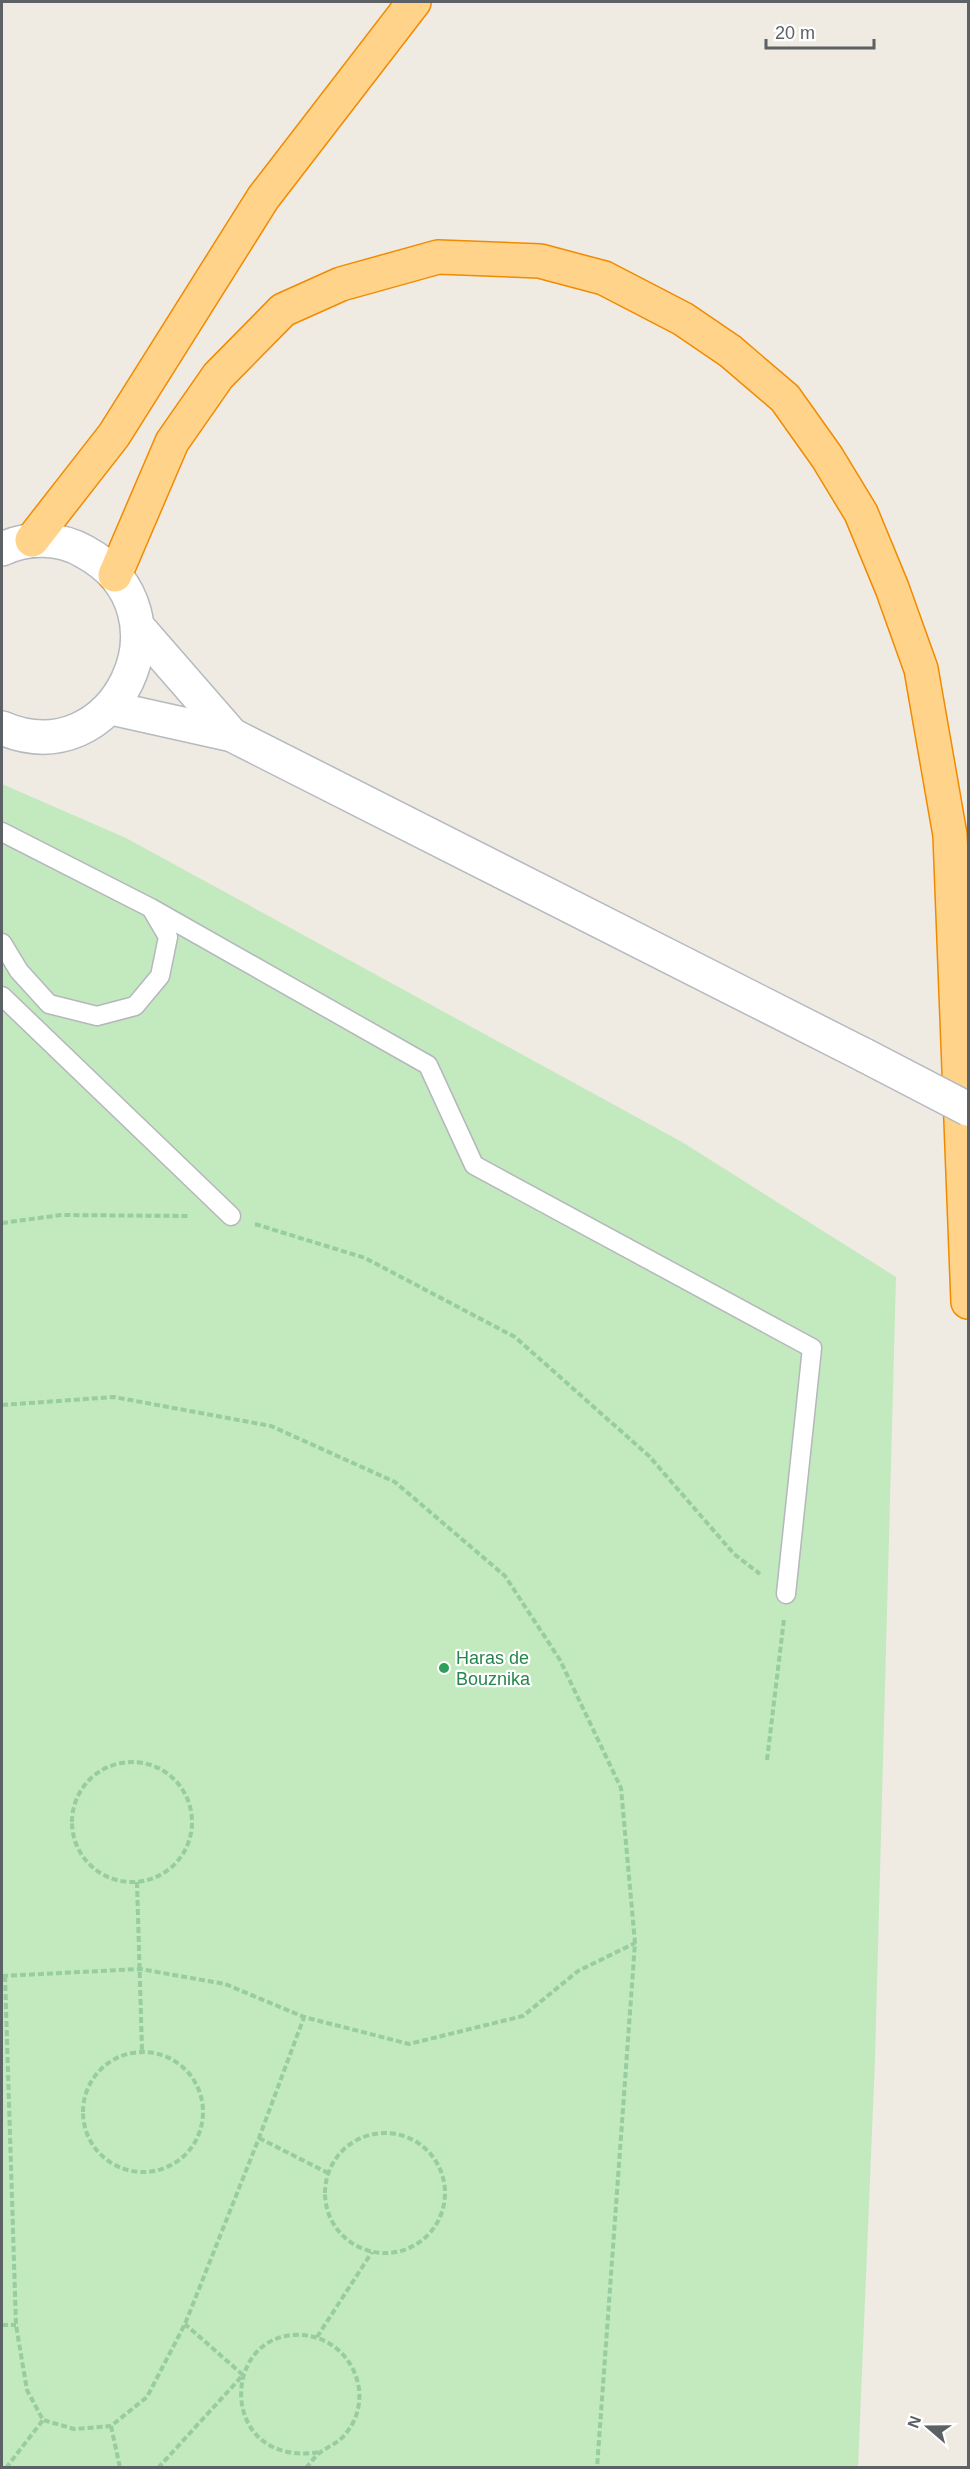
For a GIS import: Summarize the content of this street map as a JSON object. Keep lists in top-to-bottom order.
{
  "places": ["Haras de Bouznika"],
  "scale_bar": "20 m",
  "north": "left"
}
